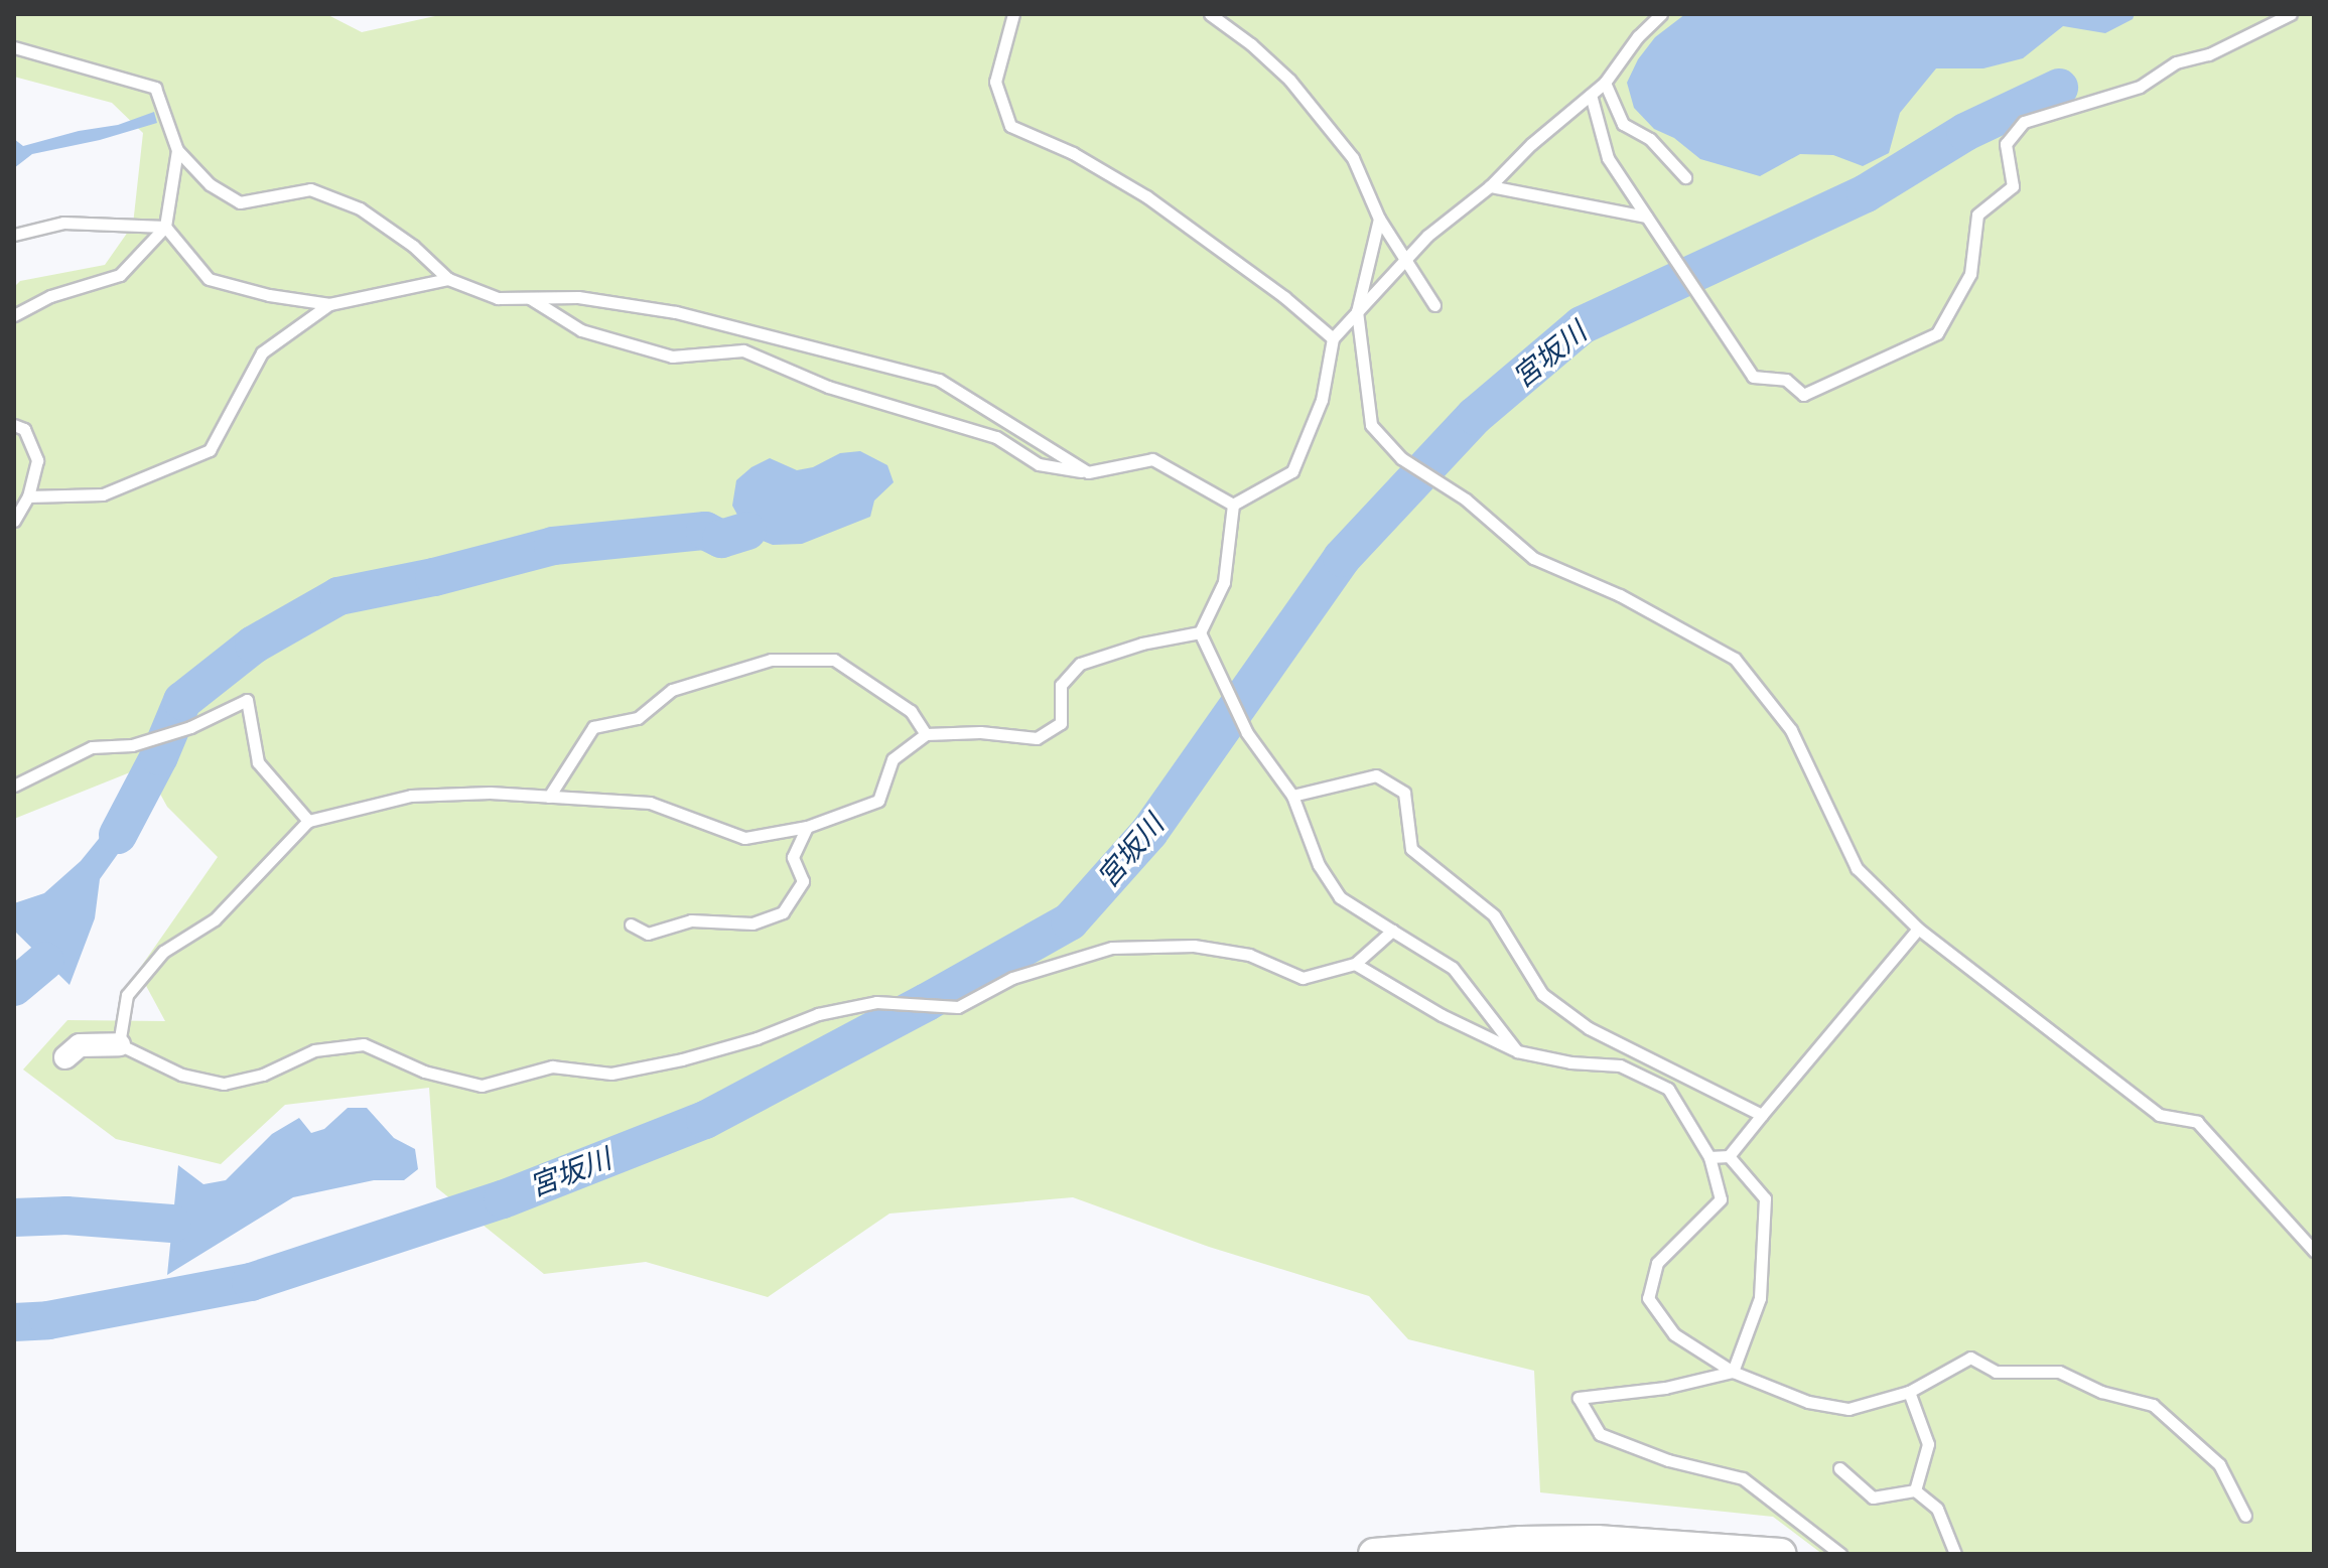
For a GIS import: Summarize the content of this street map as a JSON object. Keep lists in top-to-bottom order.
{
  "water": ["宮坂川"]
}
